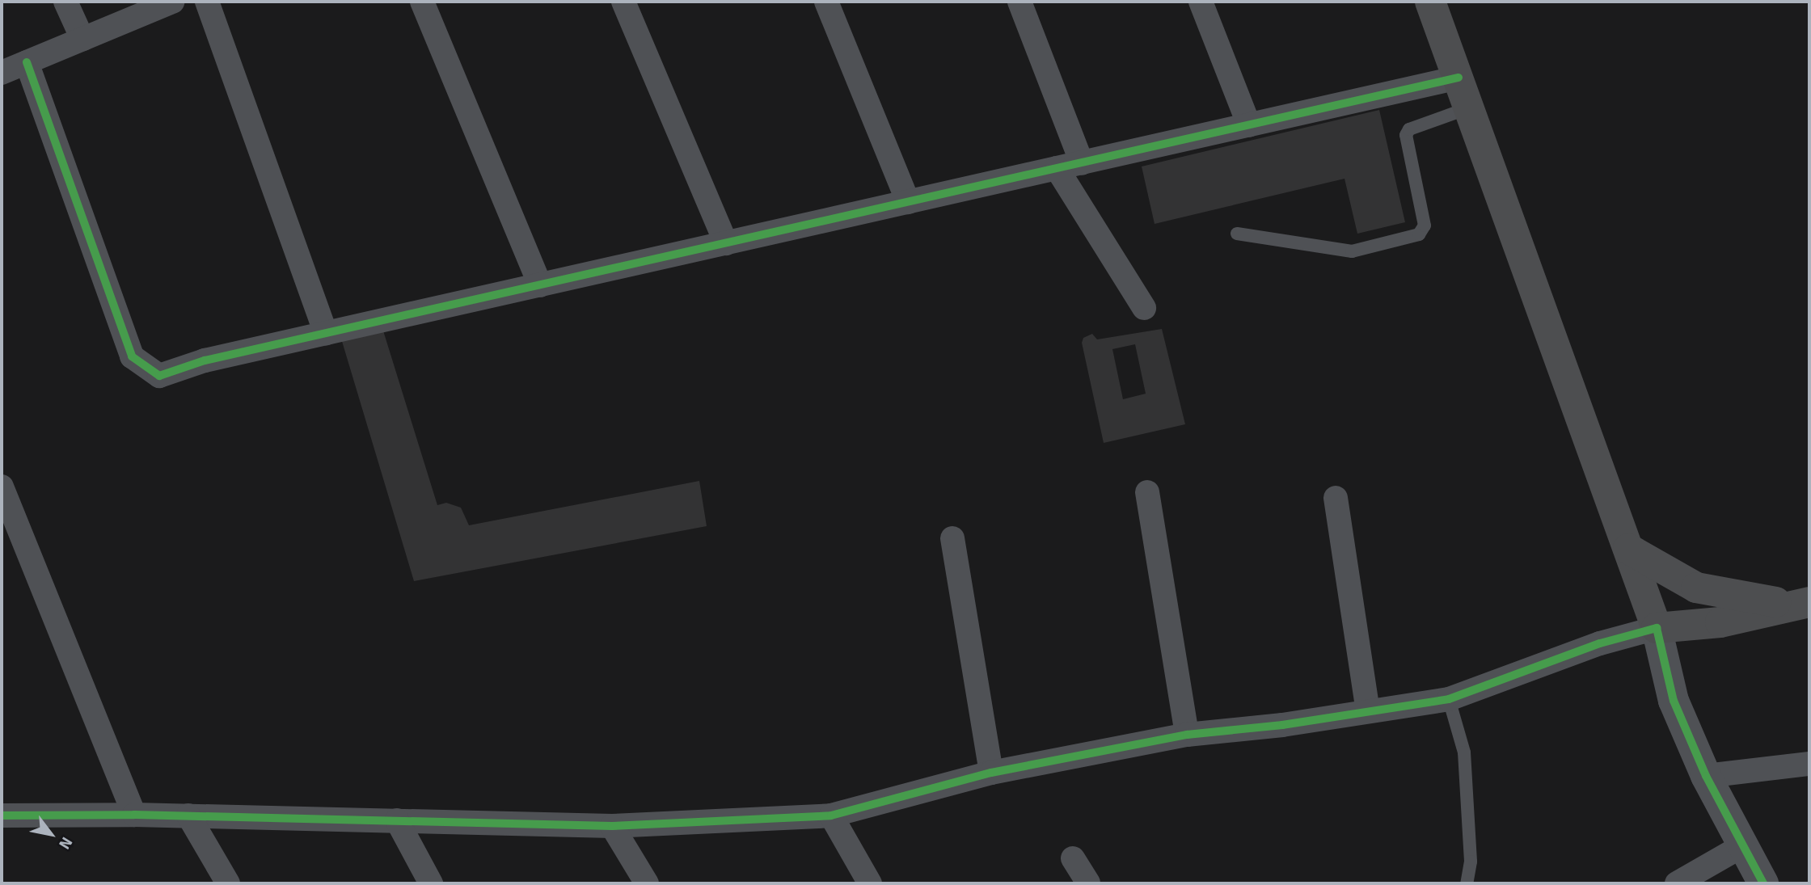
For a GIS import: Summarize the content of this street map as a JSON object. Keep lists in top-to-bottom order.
{
  "north": "bottom right"
}
